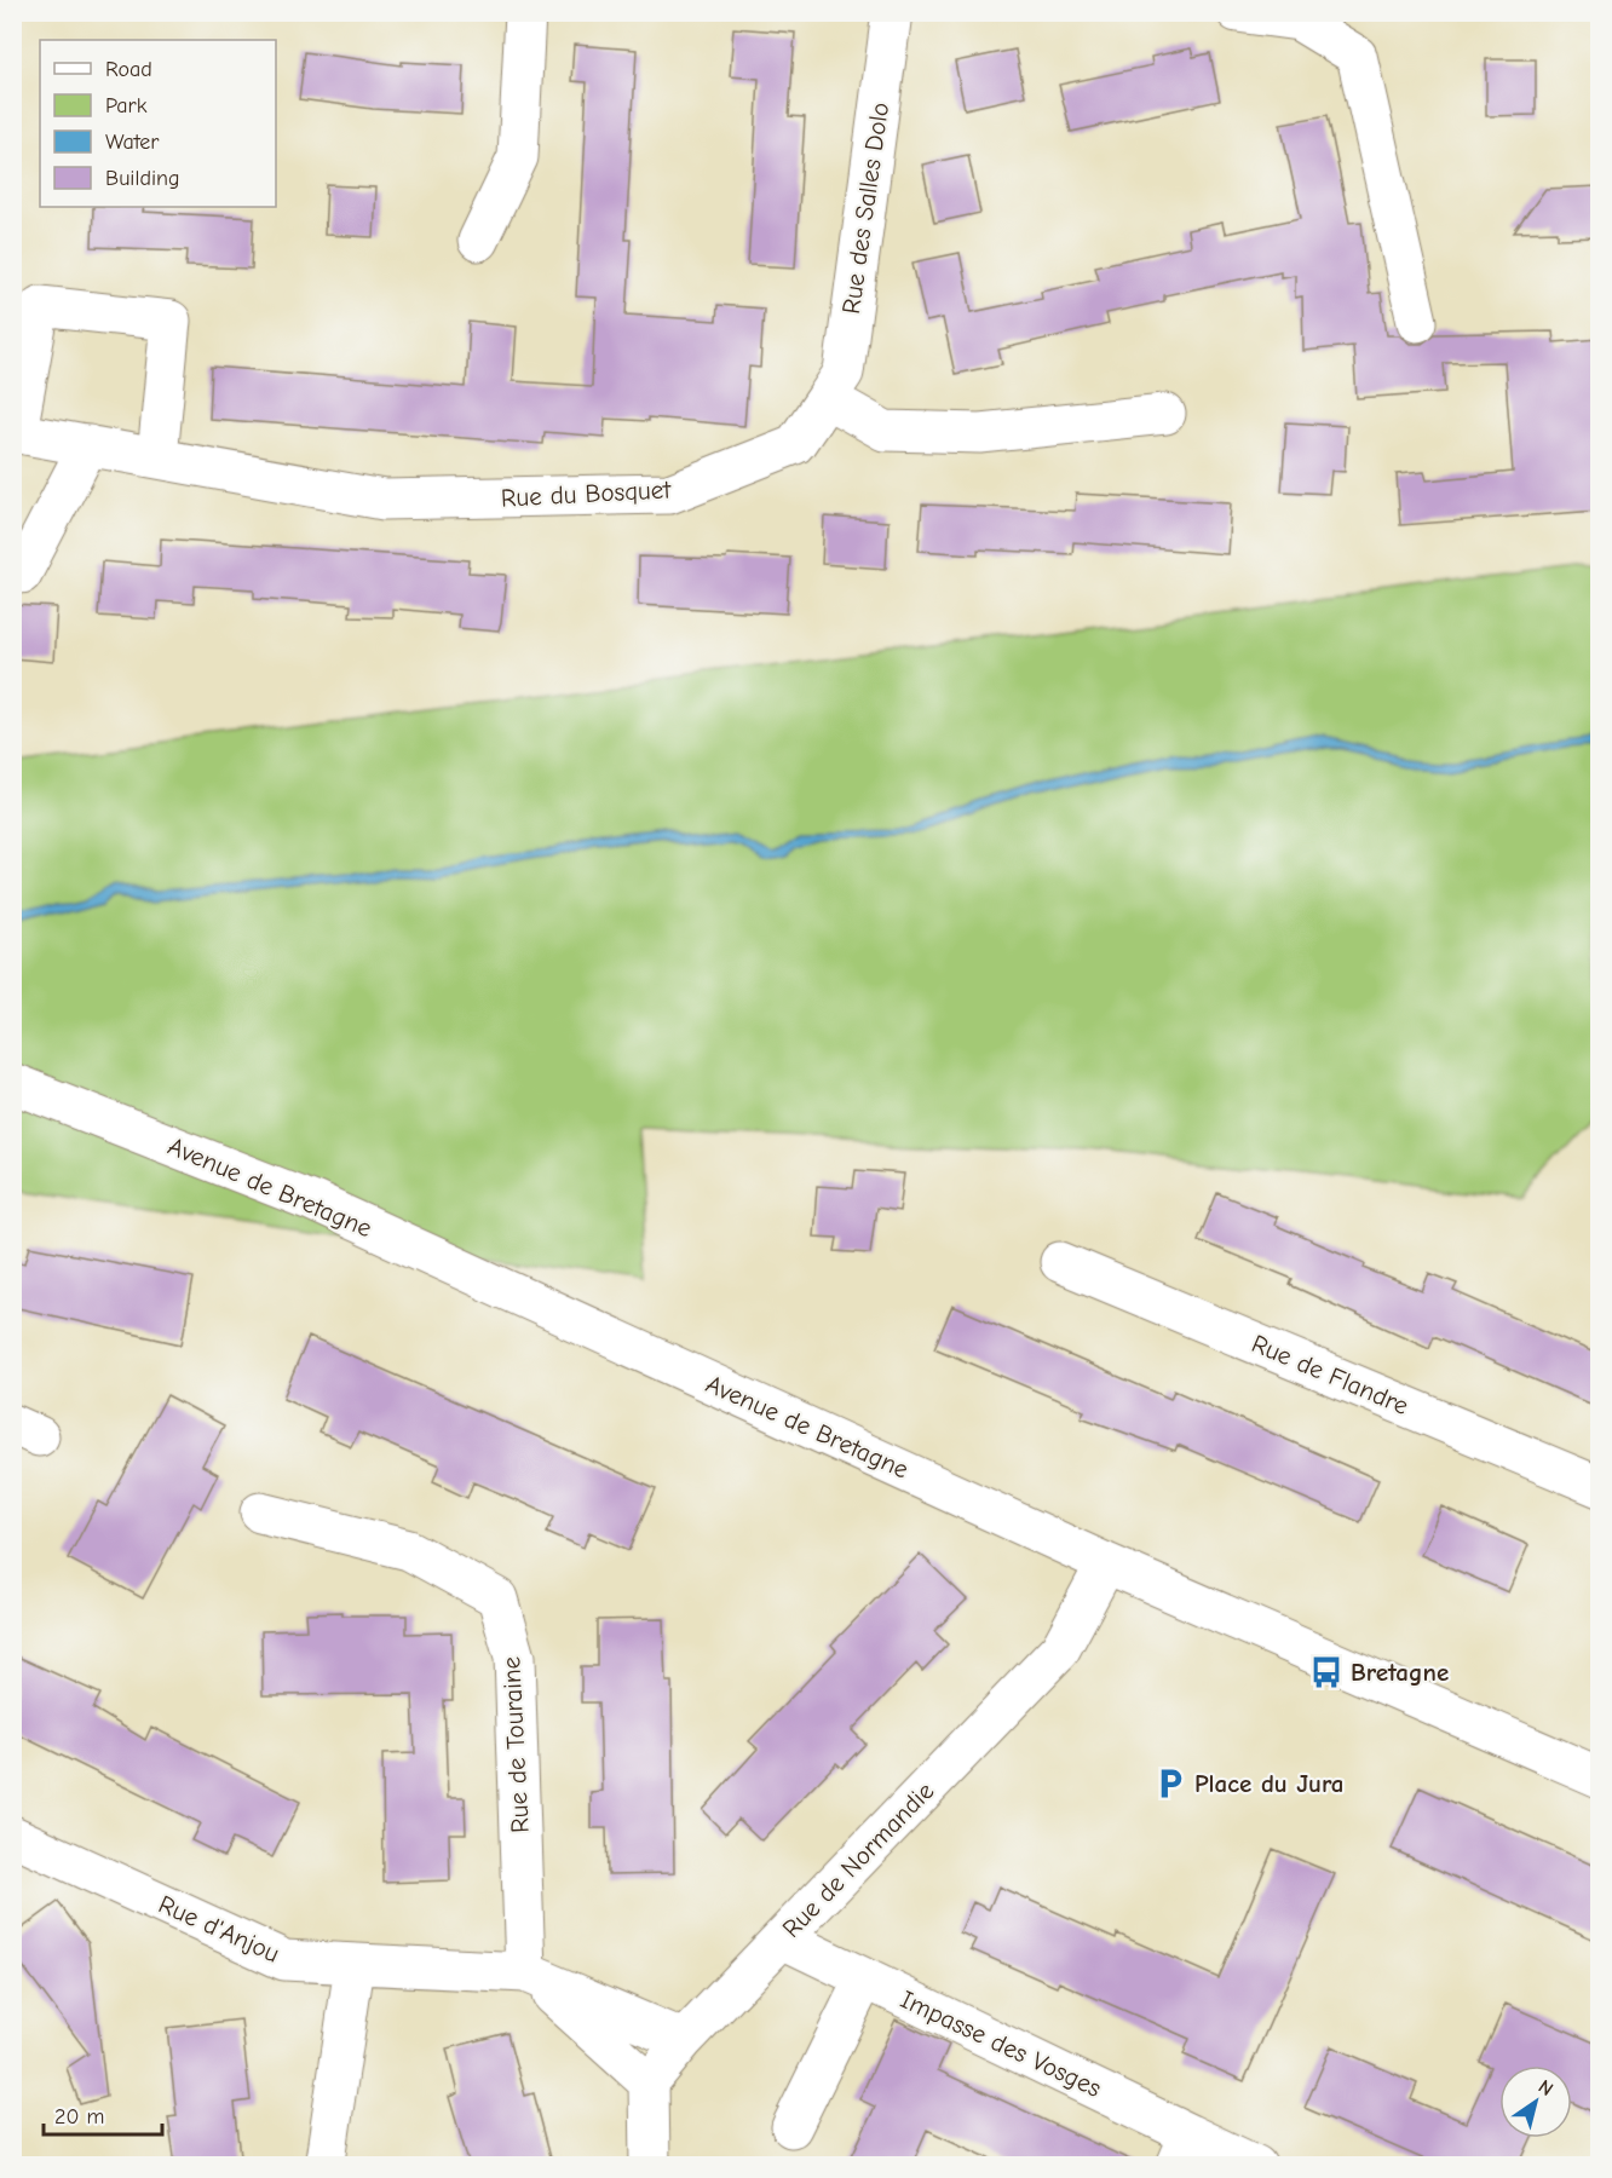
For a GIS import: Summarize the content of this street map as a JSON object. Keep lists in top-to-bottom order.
{
  "streets": {
    "street": [
      "Rue des Salles Dolo",
      "Rue du Bosquet",
      "Avenue de Bretagne",
      "Rue de Flandre",
      "Rue de Touraine",
      "Rue de Normandie",
      "Rue d'Anjou",
      "Impasse des Vosges"
    ]
  },
  "crossings": [
    ["Rue des Salles Dolo", "Rue du Bosquet"],
    ["Avenue de Bretagne", "Rue de Normandie"],
    ["Rue de Touraine", "Rue d'Anjou"],
    ["Rue de Normandie", "Impasse des Vosges"]
  ],
  "places": {
    "bus stop": ["Bretagne"],
    "parking": ["Place du Jura"]
  },
  "legend": [
    "Road",
    "Park",
    "Water",
    "Building"
  ],
  "scale_bar": "20 m",
  "north": "top right"
}
